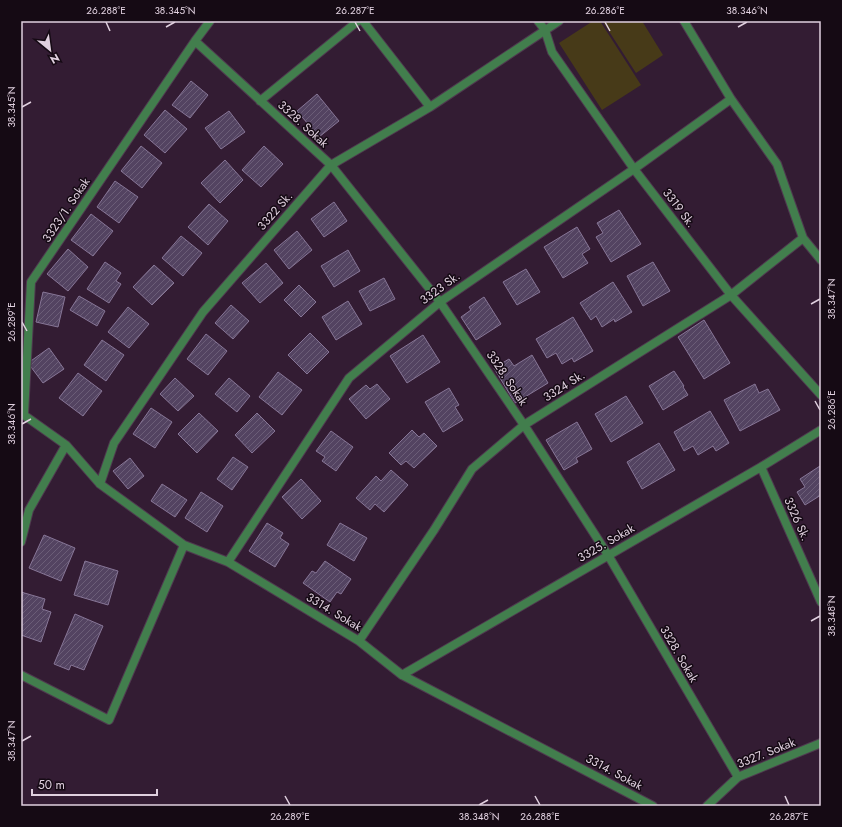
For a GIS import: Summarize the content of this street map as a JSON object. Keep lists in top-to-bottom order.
{
  "streets": {
    "street": [
      "3328. Sokak",
      "3319 Sk.",
      "3323/1. Sokak",
      "3322 Sk.",
      "3323 Sk.",
      "3324 Sk.",
      "3326 Sk.",
      "3325. Sokak",
      "3314. Sokak",
      "3327. Sokak"
    ]
  },
  "crossings": [
    ["3328. Sokak", "3323/1. Sokak"],
    ["3328. Sokak", "3322 Sk."],
    ["3328. Sokak", "3323 Sk."],
    ["3328. Sokak", "3324 Sk."],
    ["3328. Sokak", "3325. Sokak"],
    ["3328. Sokak", "3327. Sokak"],
    ["3319 Sk.", "3322 Sk."],
    ["3319 Sk.", "3323 Sk."],
    ["3319 Sk.", "3324 Sk."],
    ["3323/1. Sokak", "3314. Sokak"],
    ["3322 Sk.", "3314. Sokak"],
    ["3323 Sk.", "3314. Sokak"],
    ["3324 Sk.", "3314. Sokak"],
    ["3326 Sk.", "3325. Sokak"],
    ["3325. Sokak", "3314. Sokak"]
  ],
  "scale_bar": "50 m",
  "north": "bottom right",
  "coordinates": [
    "26.288°E",
    "38.345°N",
    "26.287°E",
    "26.286°E",
    "38.346°N",
    "38.347°N",
    "26.289°E",
    "38.348°N"
  ]
}
